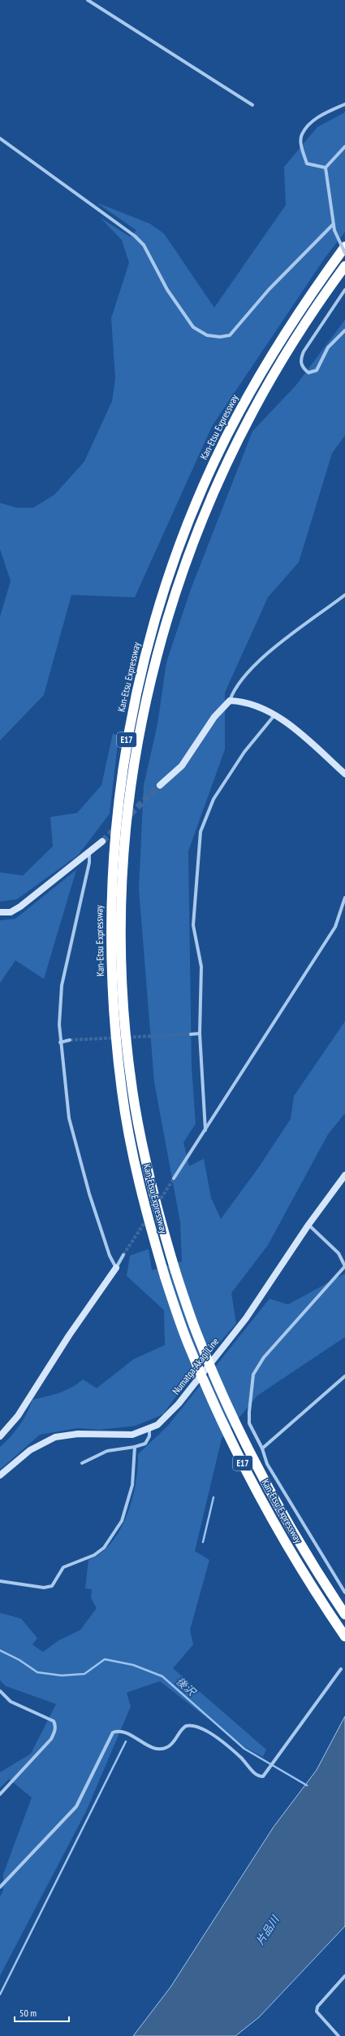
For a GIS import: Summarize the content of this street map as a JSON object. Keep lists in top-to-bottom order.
{
  "streets": {
    "highway": ["Kan-Etsu Expressway", "E17"],
    "street": ["Numatga-Akagi Line"]
  },
  "water": ["後沢", "片品川"],
  "scale_bar": "50 m"
}
